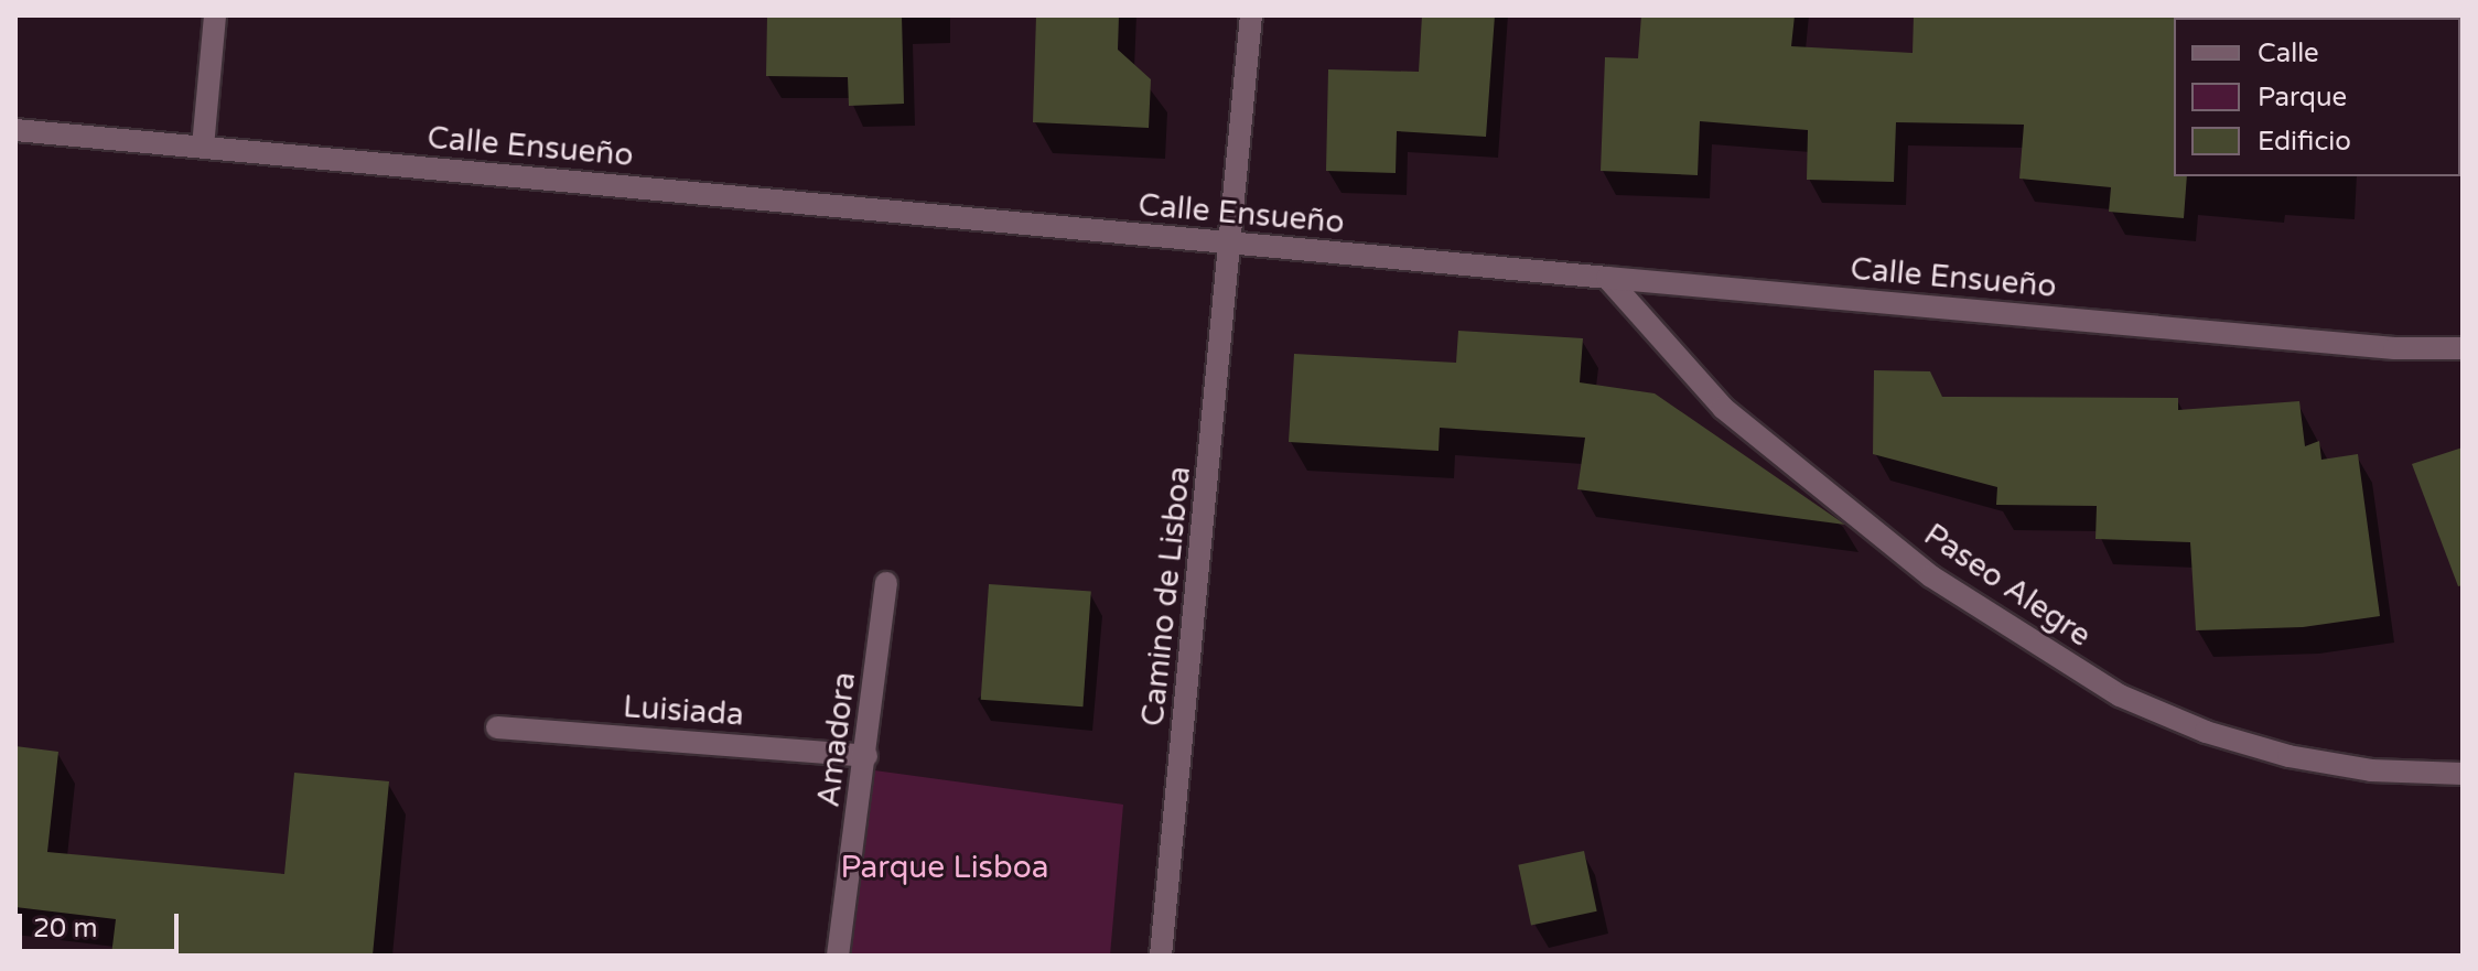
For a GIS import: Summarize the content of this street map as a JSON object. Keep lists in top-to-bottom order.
{
  "streets": {
    "street": [
      "Calle Ensueño",
      "Paseo Alegre",
      "Camino de Lisboa",
      "Luisiada",
      "Amadora"
    ]
  },
  "crossings": [
    ["Calle Ensueño", "Paseo Alegre"],
    ["Calle Ensueño", "Camino de Lisboa"],
    ["Luisiada", "Amadora"]
  ],
  "parks": ["Parque Lisboa"],
  "legend": ["Calle", "Parque", "Edificio"],
  "scale_bar": "20 m"
}
